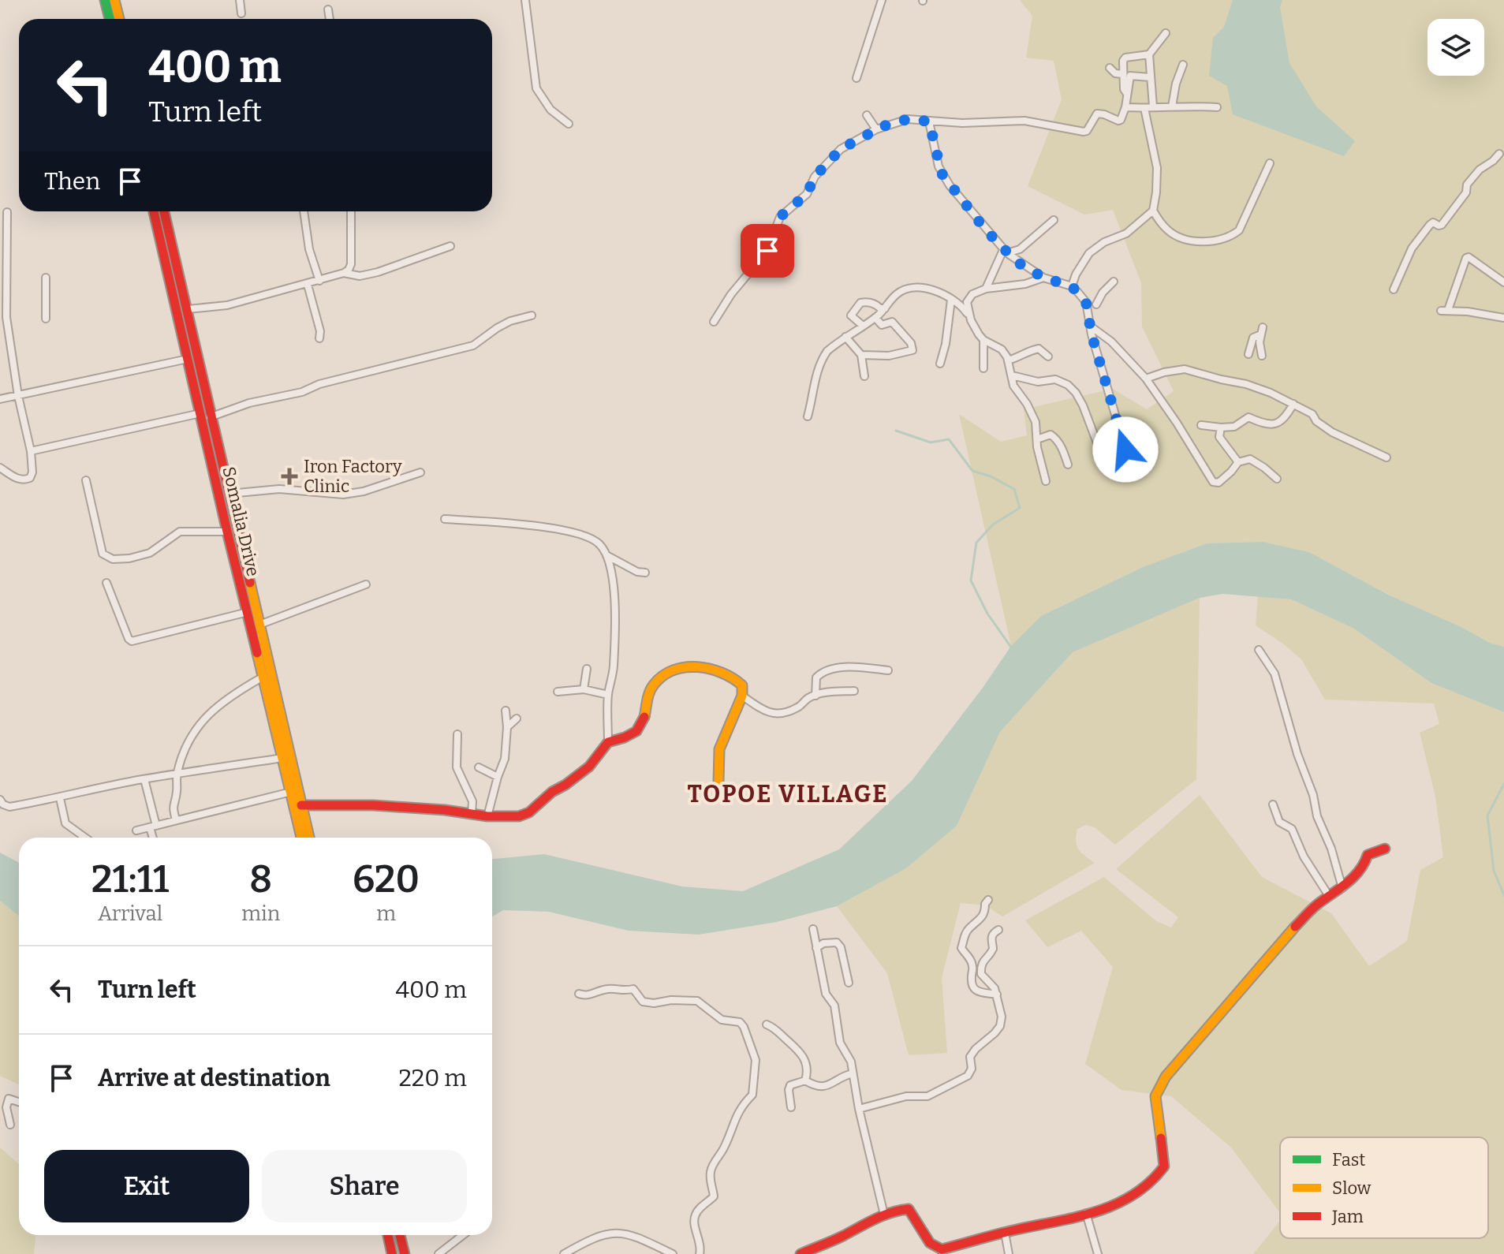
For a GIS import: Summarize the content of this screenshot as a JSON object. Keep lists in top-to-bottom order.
{
  "streets": {
    "street": ["Somalia Drive"]
  },
  "districts": ["TOPOE VILLAGE"],
  "places": {
    "health": ["Iron Factory Clinic"]
  },
  "legend": ["Fast", "Slow", "Jam"],
  "page": {
    "turn": ["400 m", "Turn left"],
    "then": "Then",
    "eta": [
      "21:11",
      "Arrival",
      "8",
      "min",
      "620",
      "m"
    ],
    "list": [
      {
        "name": "Turn left",
        "value": "400 m"
      },
      {
        "name": "Arrive at destination",
        "value": "220 m"
      }
    ],
    "buttons": ["Exit", "Share"]
  }
}
